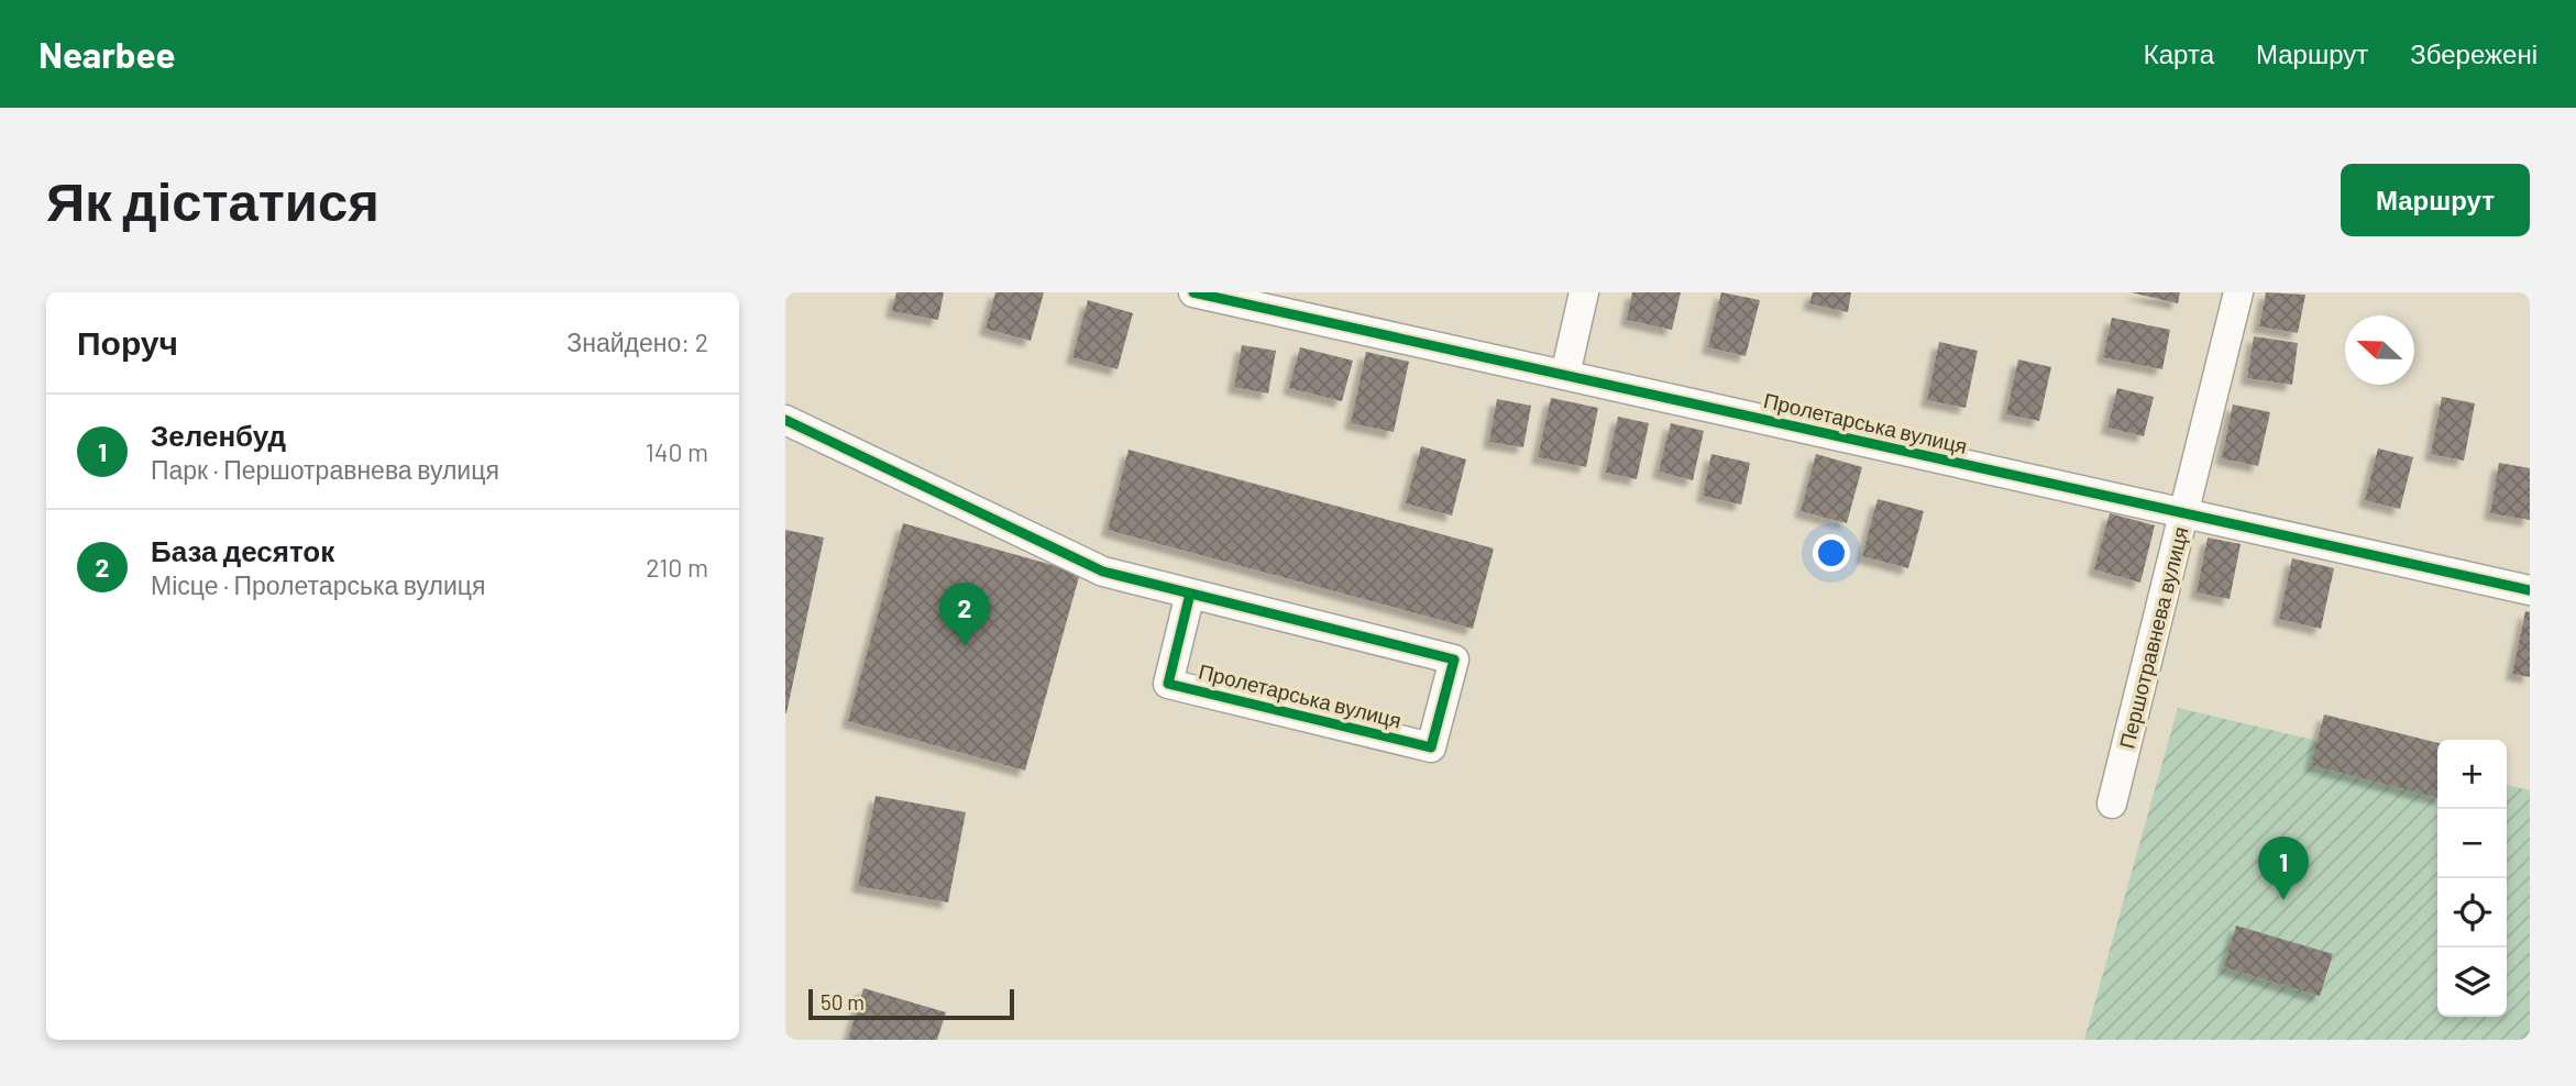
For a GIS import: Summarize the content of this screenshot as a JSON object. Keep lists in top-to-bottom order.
{
  "streets": {
    "street": ["Пролетарська вулиця", "Першотравнева вулиця"]
  },
  "crossings": [
    ["Пролетарська вулиця", "Першотравнева вулиця"]
  ],
  "scale_bar": "50 m",
  "north": "left",
  "page": {
    "header": "Nearbee",
    "nav": ["Карта", "Маршрут", "Збережені"],
    "buttons": "Маршрут",
    "title": "Як дістатися",
    "heading": ["Поруч", "Знайдено: 2"],
    "list": [
      {
        "mark": "1",
        "name": "Зеленбуд",
        "note": "Парк · Першотравнева вулиця",
        "value": "140 m"
      },
      {
        "mark": "2",
        "name": "База десяток",
        "note": "Місце · Пролетарська вулиця",
        "value": "210 m"
      }
    ],
    "pins": ["2", "1"],
    "map_buttons": ["+", "−"],
    "scale": "50 m"
  }
}
